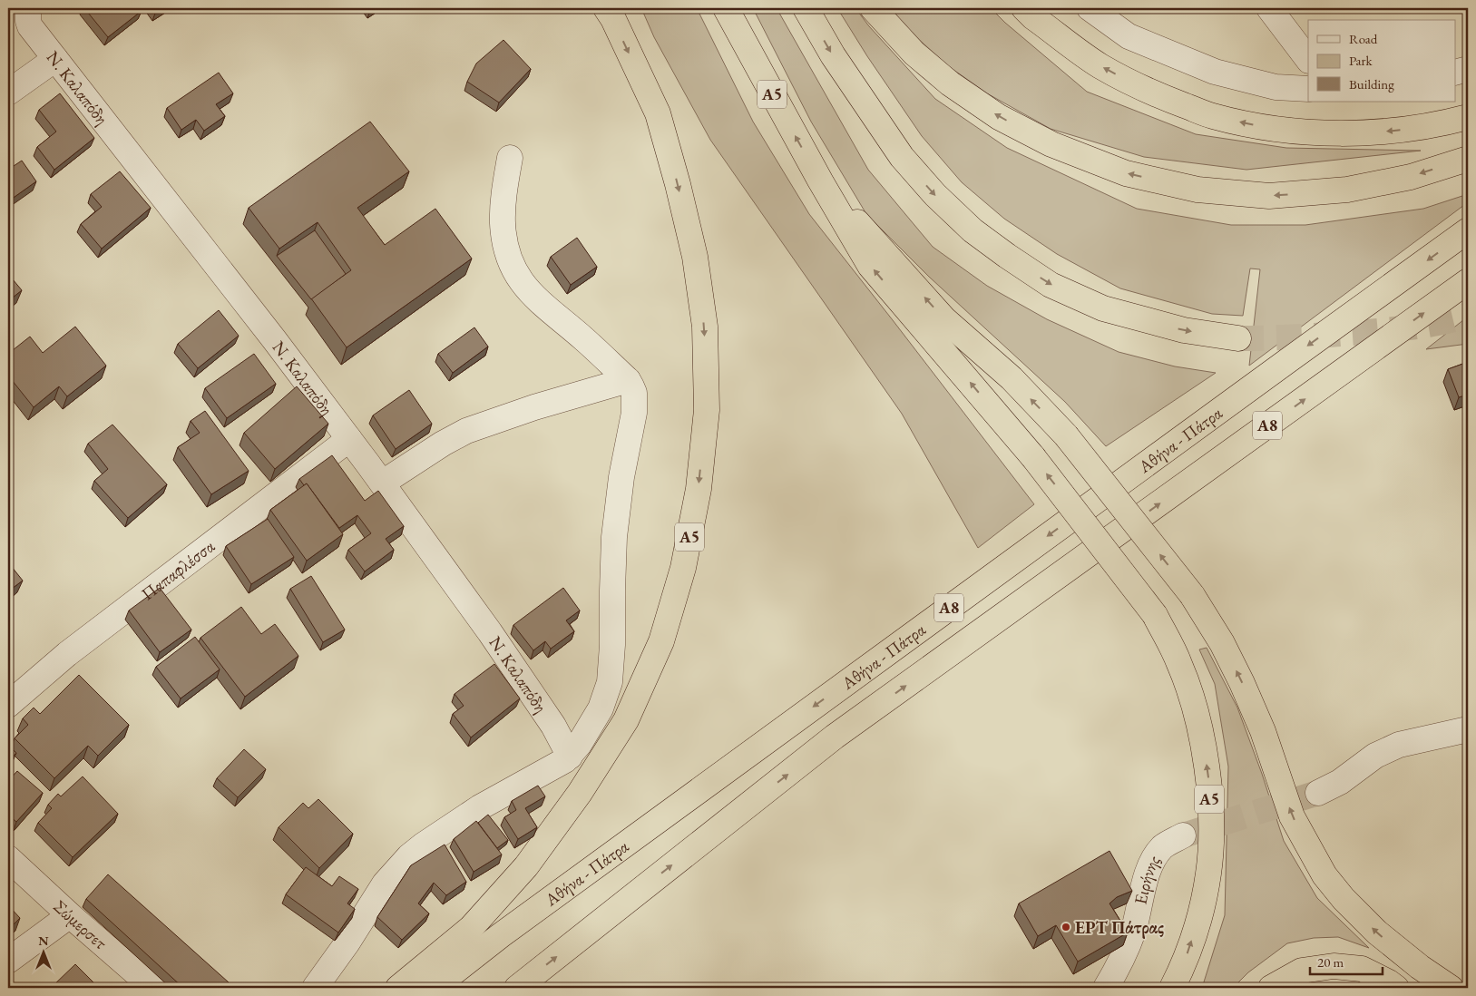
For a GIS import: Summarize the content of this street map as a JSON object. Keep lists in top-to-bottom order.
{
  "streets": {
    "highway": ["Α5", "Α8", "Αθήνα - Πάτρα"],
    "street": [
      "Ν. Καλαπόδη",
      "Παπαφλέσσα",
      "Ειρήνης",
      "Σώμερσετ"
    ]
  },
  "crossings": [
    ["Ν. Καλαπόδη", "Παπαφλέσσα"]
  ],
  "places": ["ΕΡΤ Πάτρας"],
  "legend": ["Road", "Park", "Building"],
  "scale_bar": "20 m",
  "north": "top"
}
